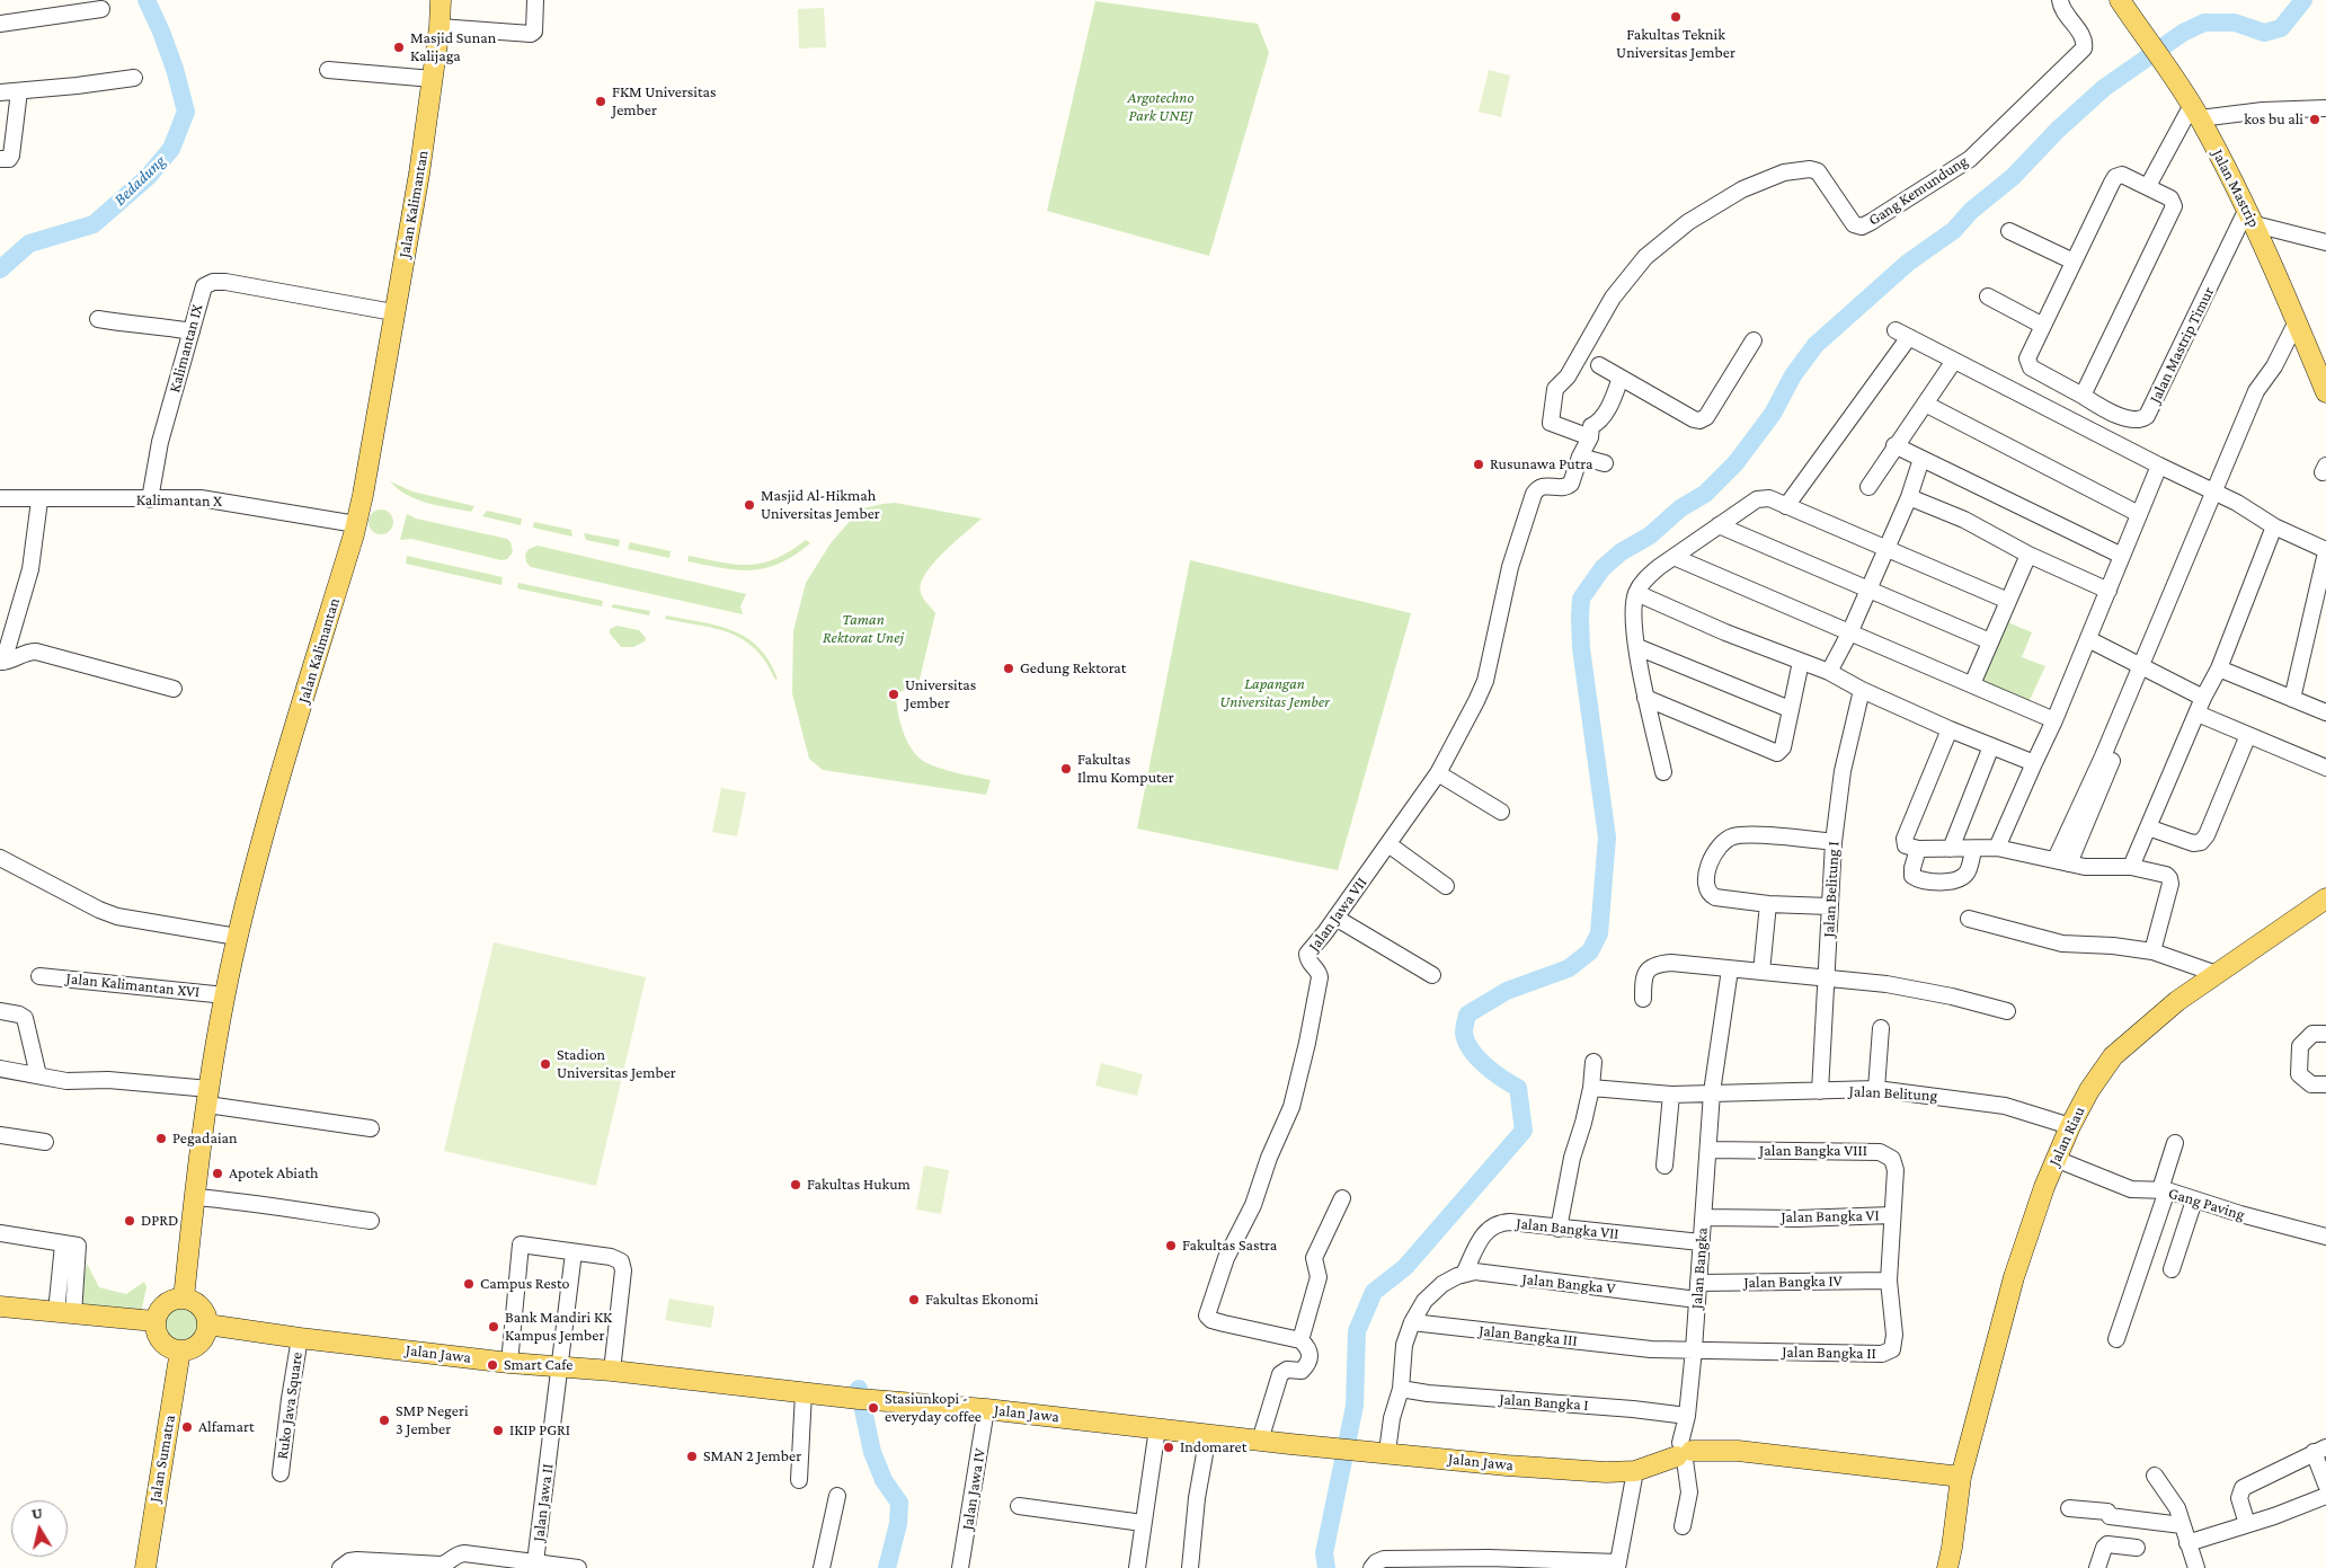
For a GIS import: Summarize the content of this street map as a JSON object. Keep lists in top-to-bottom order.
{
  "streets": {
    "main road": [
      "Jalan Mastrip",
      "Jalan Kalimantan",
      "Jalan Riau",
      "Jalan Jawa",
      "Jalan Sumatra"
    ],
    "street": [
      "Gang Kemundung",
      "Jalan Mastrip Timur",
      "Kalimantan IX",
      "Kalimantan X",
      "Jalan Belitung I",
      "Jalan Jawa VII",
      "Jalan Kalimantan XVI",
      "Jalan Belitung",
      "Jalan Bangka VIII",
      "Gang Paving",
      "Jalan Bangka VI",
      "Jalan Bangka VII",
      "Jalan Bangka",
      "Jalan Bangka IV",
      "Jalan Bangka V",
      "Jalan Bangka III",
      "Jalan Bangka II",
      "Jalan Bangka I",
      "Ruko Java Square",
      "Jalan Jawa IV",
      "Jalan Jawa II"
    ]
  },
  "crossings": [
    ["Jalan Mastrip", "Jalan Mastrip Timur"],
    ["Gang Kemundung", "Jalan Jawa VII"],
    ["Jalan Kalimantan", "Kalimantan IX"],
    ["Jalan Kalimantan", "Kalimantan X"],
    ["Jalan Kalimantan", "Jalan Kalimantan XVI"],
    ["Jalan Kalimantan", "Jalan Jawa"],
    ["Jalan Kalimantan", "Jalan Sumatra"],
    ["Kalimantan IX", "Kalimantan X"],
    ["Jalan Belitung I", "Jalan Belitung"],
    ["Jalan Belitung", "Jalan Riau"],
    ["Jalan Belitung", "Jalan Bangka"],
    ["Jalan Riau", "Gang Paving"],
    ["Jalan Riau", "Jalan Jawa"],
    ["Jalan Bangka VIII", "Jalan Bangka VI"],
    ["Jalan Bangka VIII", "Jalan Bangka"],
    ["Jalan Bangka VI", "Jalan Bangka"],
    ["Jalan Bangka VI", "Jalan Bangka IV"],
    ["Jalan Bangka VI", "Jalan Bangka II"],
    ["Jalan Bangka VII", "Jalan Bangka"],
    ["Jalan Bangka VII", "Jalan Bangka V"],
    ["Jalan Bangka", "Jalan Bangka IV"],
    ["Jalan Bangka", "Jalan Bangka V"],
    ["Jalan Bangka", "Jalan Bangka III"],
    ["Jalan Bangka", "Jalan Bangka II"],
    ["Jalan Bangka", "Jalan Jawa"],
    ["Jalan Bangka", "Jalan Bangka I"],
    ["Jalan Bangka IV", "Jalan Bangka II"],
    ["Jalan Bangka V", "Jalan Bangka III"],
    ["Jalan Bangka III", "Jalan Bangka II"],
    ["Jalan Jawa", "Ruko Java Square"],
    ["Jalan Jawa", "Jalan Sumatra"],
    ["Jalan Jawa", "Jalan Jawa IV"],
    ["Jalan Jawa", "Jalan Jawa II"]
  ],
  "water": ["Bedadung"],
  "parks": ["Argotechno Park UNEJ", "Taman Rektorat Unej", "Lapangan Universitas Jember"],
  "places": [
    "Fakultas Teknik Universitas Jember",
    "Masjid Sunan Kalijaga",
    "FKM Universitas Jember",
    "kos bu ali",
    "Rusunawa Putra",
    "Masjid Al-Hikmah Universitas Jember",
    "Gedung Rektorat",
    "Universitas Jember",
    "Fakultas Ilmu Komputer",
    "Stadion Universitas Jember",
    "Pegadaian",
    "Apotek Abiath",
    "Fakultas Hukum",
    "DPRD",
    "Fakultas Sastra",
    "Campus Resto",
    "Fakultas Ekonomi",
    "Bank Mandiri KK Kampus Jember",
    "Smart Cafe",
    "Stasiunkopi - everyday coffee",
    "SMP Negeri 3 Jember",
    "Alfamart",
    "IKIP PGRI",
    "Indomaret",
    "SMAN 2 Jember"
  ],
  "north": "top"
}
